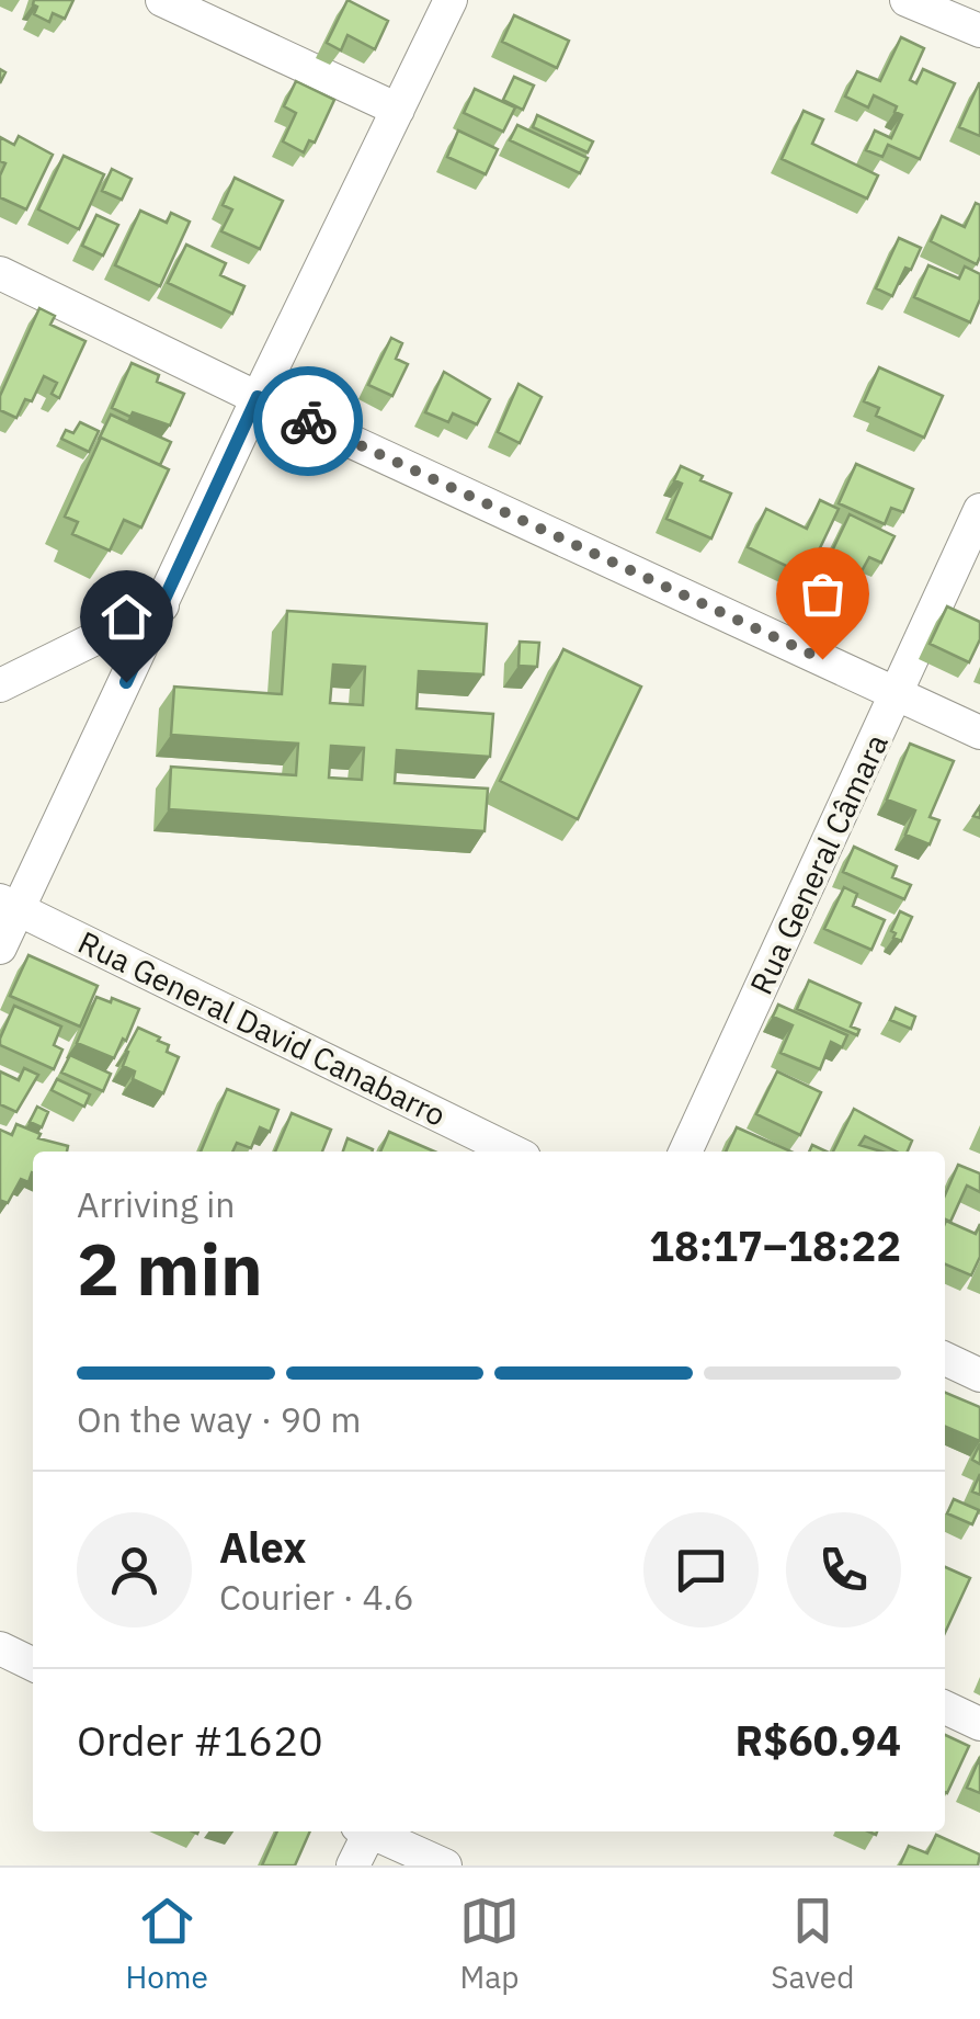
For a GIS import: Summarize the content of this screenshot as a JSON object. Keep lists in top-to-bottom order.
{
  "streets": {
    "street": ["Rua General Câmara", "Rua General David Canabarro"]
  },
  "page": {
    "heading": ["2 min", "Arriving in", "18:17–18:22"],
    "panel": [
      "Alex",
      "Courier · 4.6",
      "Order #1620",
      "R$60.94"
    ],
    "bar": "On the way · 90 m",
    "tabs": ["Home", "Map", "Saved"]
  }
}
